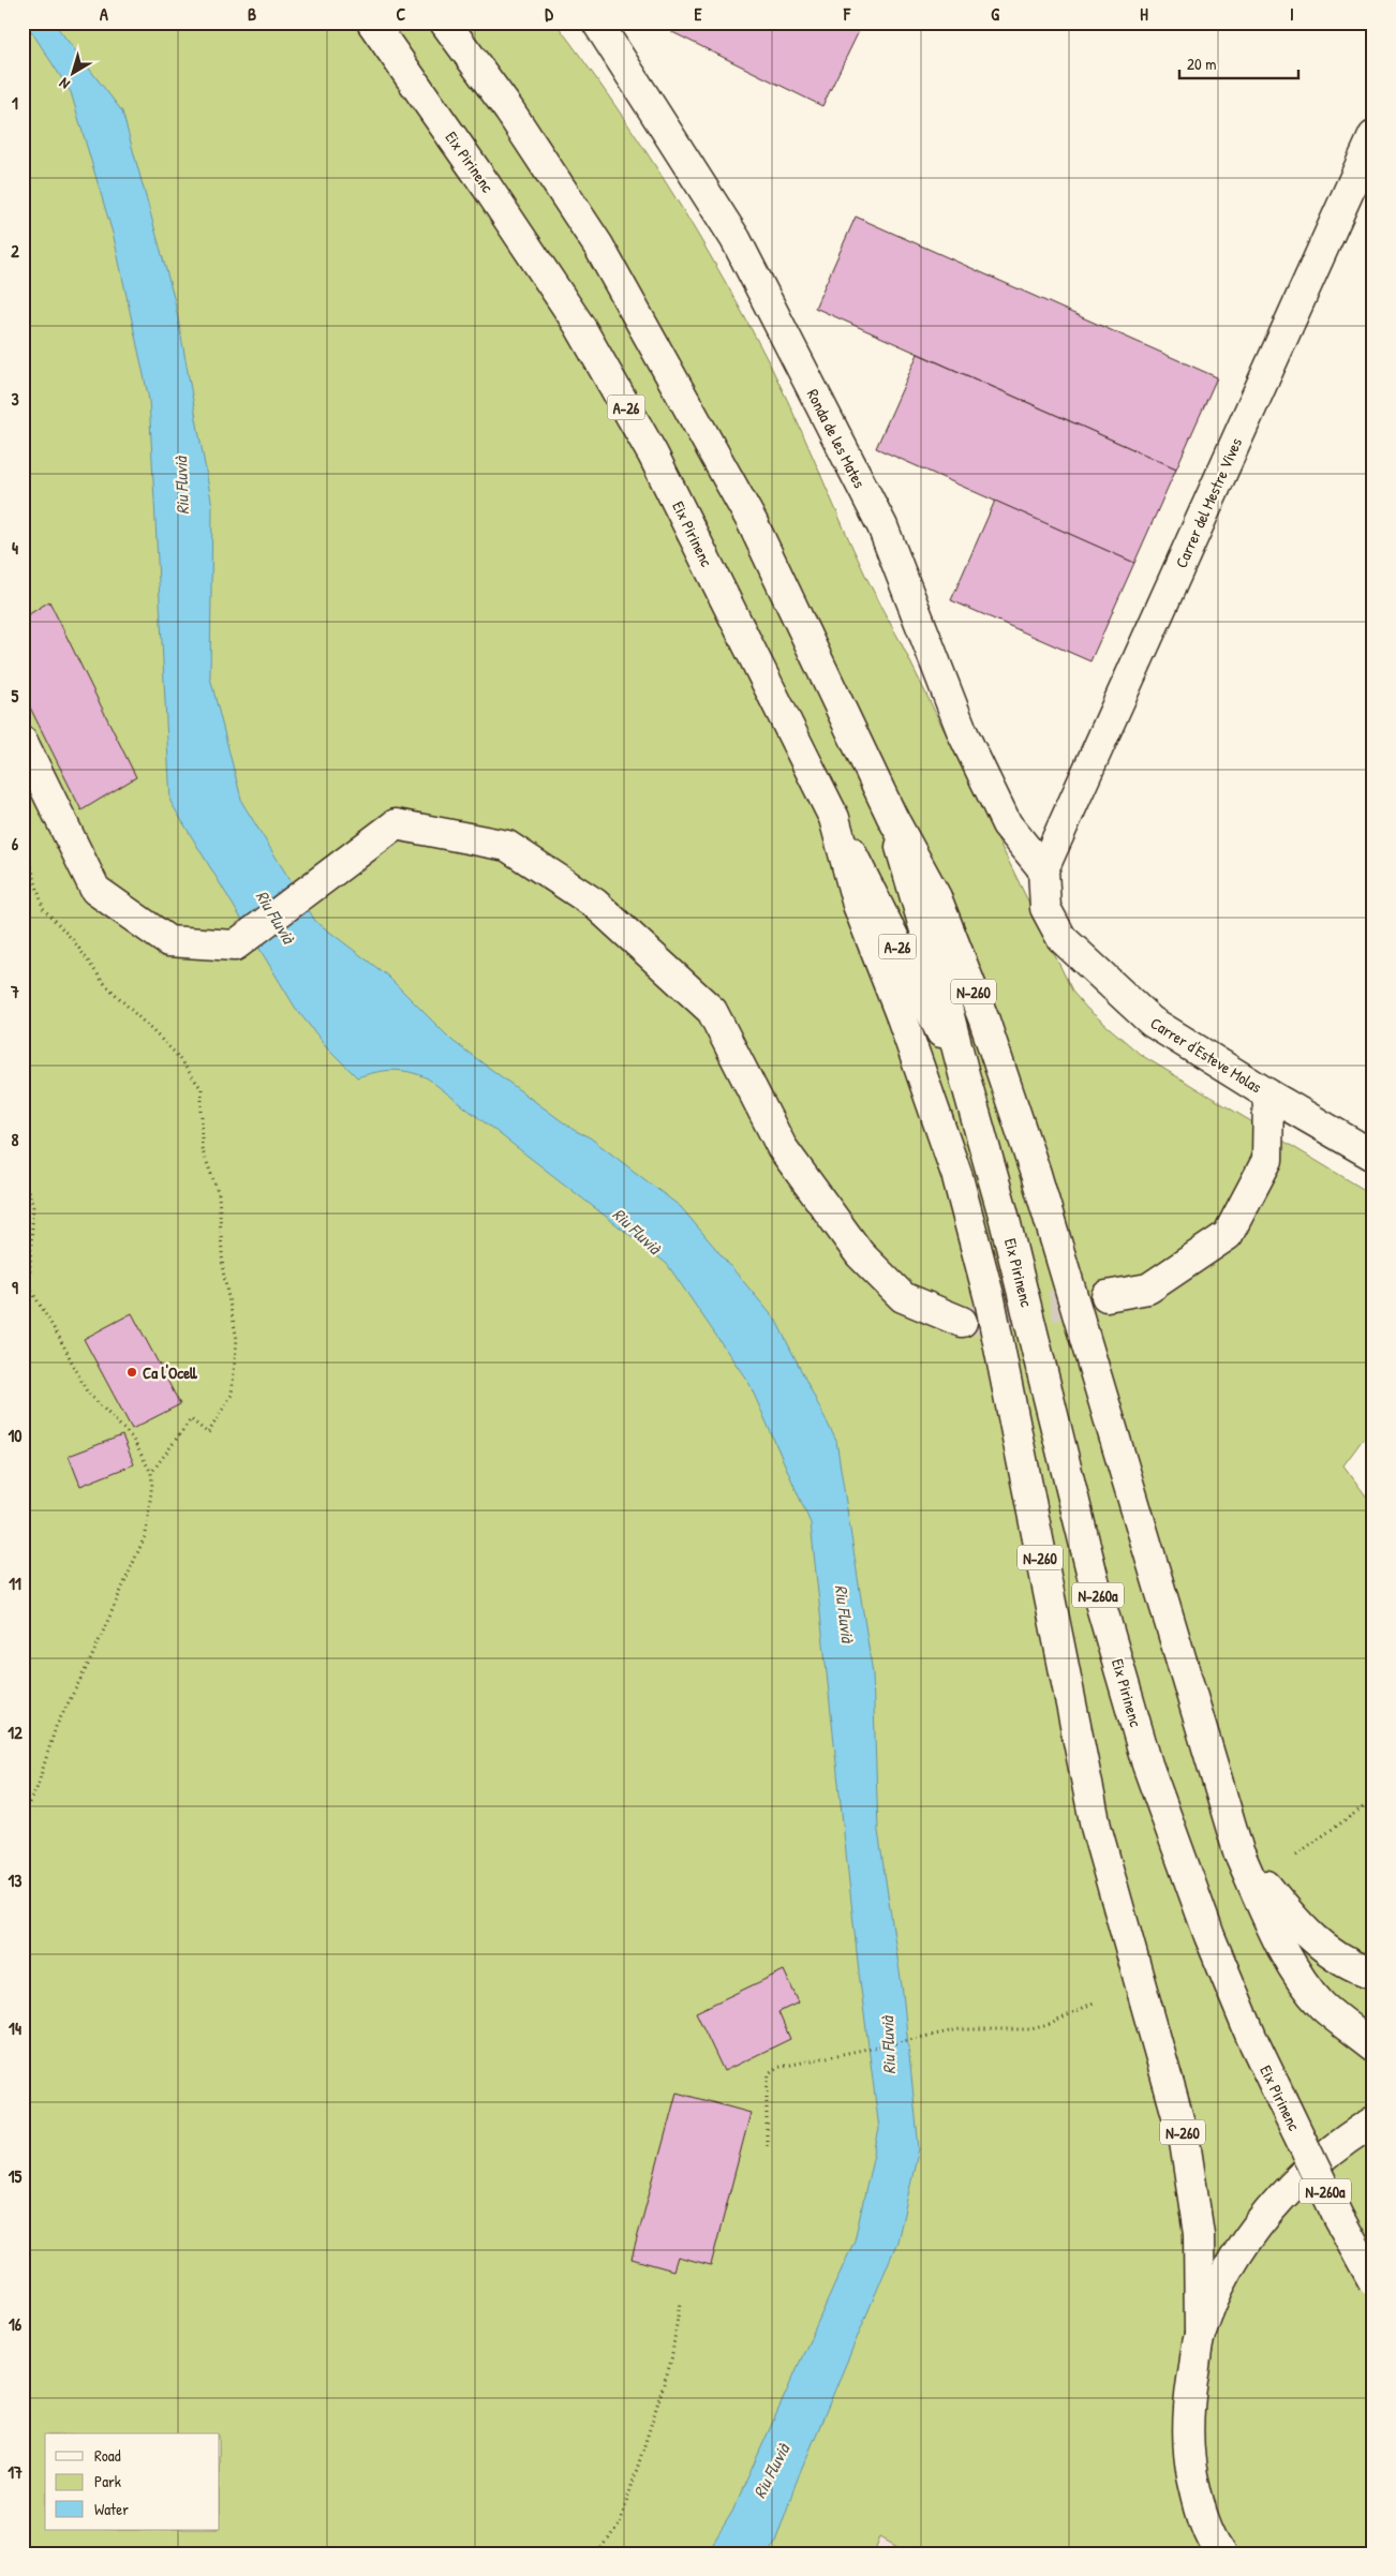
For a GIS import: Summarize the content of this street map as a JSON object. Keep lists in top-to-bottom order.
{
  "streets": {
    "main road": [
      "Eix Pirinenc",
      "A-26",
      "Ronda de les Mates",
      "Carrer del Mestre Vives",
      "N-260",
      "Carrer d'Esteve Molas",
      "N-260a"
    ]
  },
  "crossings": [
    ["Eix Pirinenc", "N-260"],
    ["Ronda de les Mates", "Carrer del Mestre Vives"],
    ["Ronda de les Mates", "Carrer d'Esteve Molas"],
    ["Carrer del Mestre Vives", "Carrer d'Esteve Molas"]
  ],
  "water": ["Riu Fluvià"],
  "places": ["Ca l'Ocell"],
  "legend": ["Road", "Park", "Water"],
  "scale_bar": "20 m",
  "north": "bottom left",
  "grid": {
    "columns": [
      "A",
      "B",
      "C",
      "D",
      "E",
      "F",
      "G",
      "H",
      "I"
    ],
    "rows": [
      "1",
      "2",
      "3",
      "4",
      "5",
      "6",
      "7",
      "8",
      "9",
      "10",
      "11",
      "12",
      "13",
      "14",
      "15",
      "16",
      "17"
    ]
  }
}
